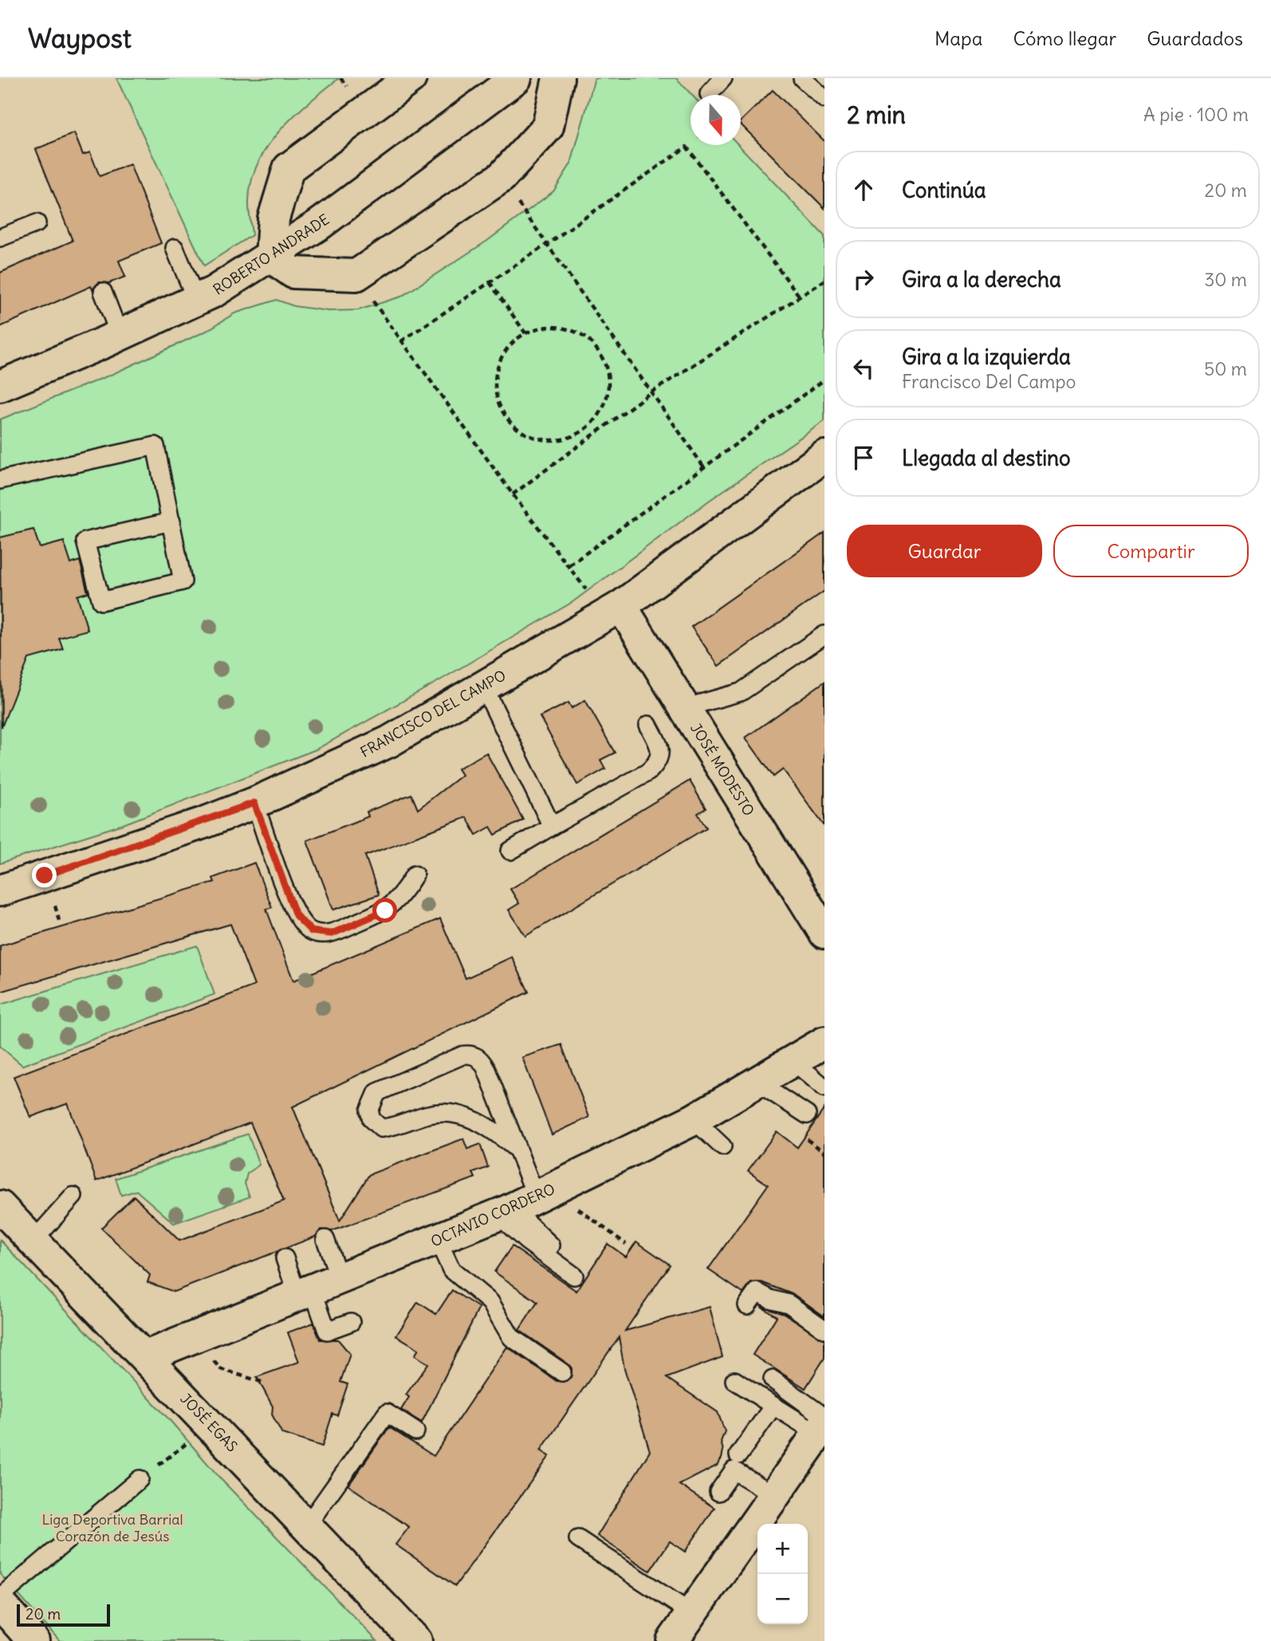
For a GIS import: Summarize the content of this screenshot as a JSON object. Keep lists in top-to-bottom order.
{
  "streets": {
    "street": [
      "ROBERTO ANDRADE",
      "FRANCISCO DEL CAMPO",
      "JOSÉ MODESTO",
      "OCTAVIO CORDERO",
      "JOSÉ EGAS"
    ]
  },
  "crossings": [
    ["FRANCISCO DEL CAMPO", "JOSÉ MODESTO"],
    ["OCTAVIO CORDERO", "JOSÉ EGAS"]
  ],
  "parks": ["Liga Deportiva Barrial Corazón de Jesús"],
  "scale_bar": "20 m",
  "north": "bottom",
  "page": {
    "header": "Waypost",
    "nav": ["Mapa", "Cómo llegar", "Guardados"],
    "heading": ["2 min", "A pie · 100 m"],
    "list": [
      ["Continúa", "20 m"],
      ["Gira a la derecha", "30 m"],
      ["Gira a la izquierda", "Francisco Del Campo", "50 m"],
      "Llegada al destino"
    ],
    "buttons": ["Guardar", "Compartir"],
    "map_buttons": ["+", "−"],
    "scale": "20 m"
  }
}
